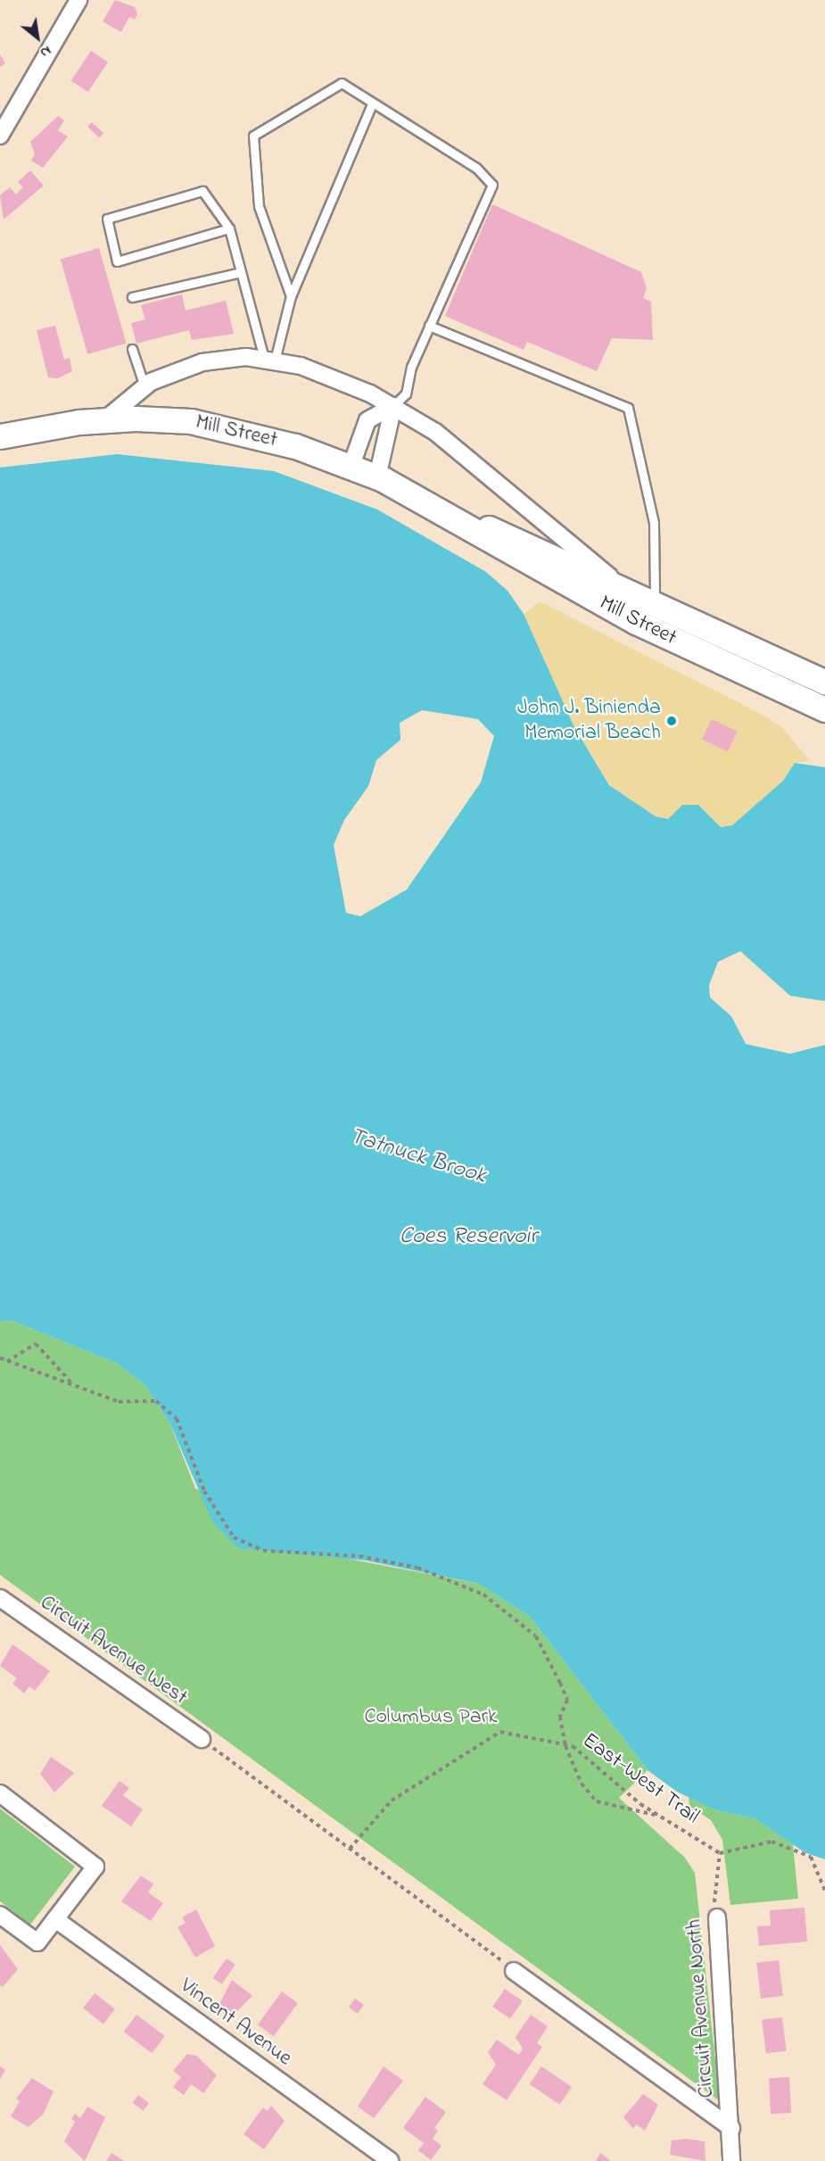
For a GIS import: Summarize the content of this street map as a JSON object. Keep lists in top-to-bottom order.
{
  "streets": {
    "main road": ["Mill Street"],
    "street": ["Circuit Avenue West", "Circuit Avenue North", "Vincent Avenue"],
    "path": ["East-West Trail"]
  },
  "crossings": [
    ["East-West Trail", "Circuit Avenue North"]
  ],
  "water": ["Tatnuck Brook", "Coes Reservoir"],
  "parks": ["Columbus Park"],
  "places": ["John J. Binienda Memorial Beach"],
  "north": "bottom right"
}
